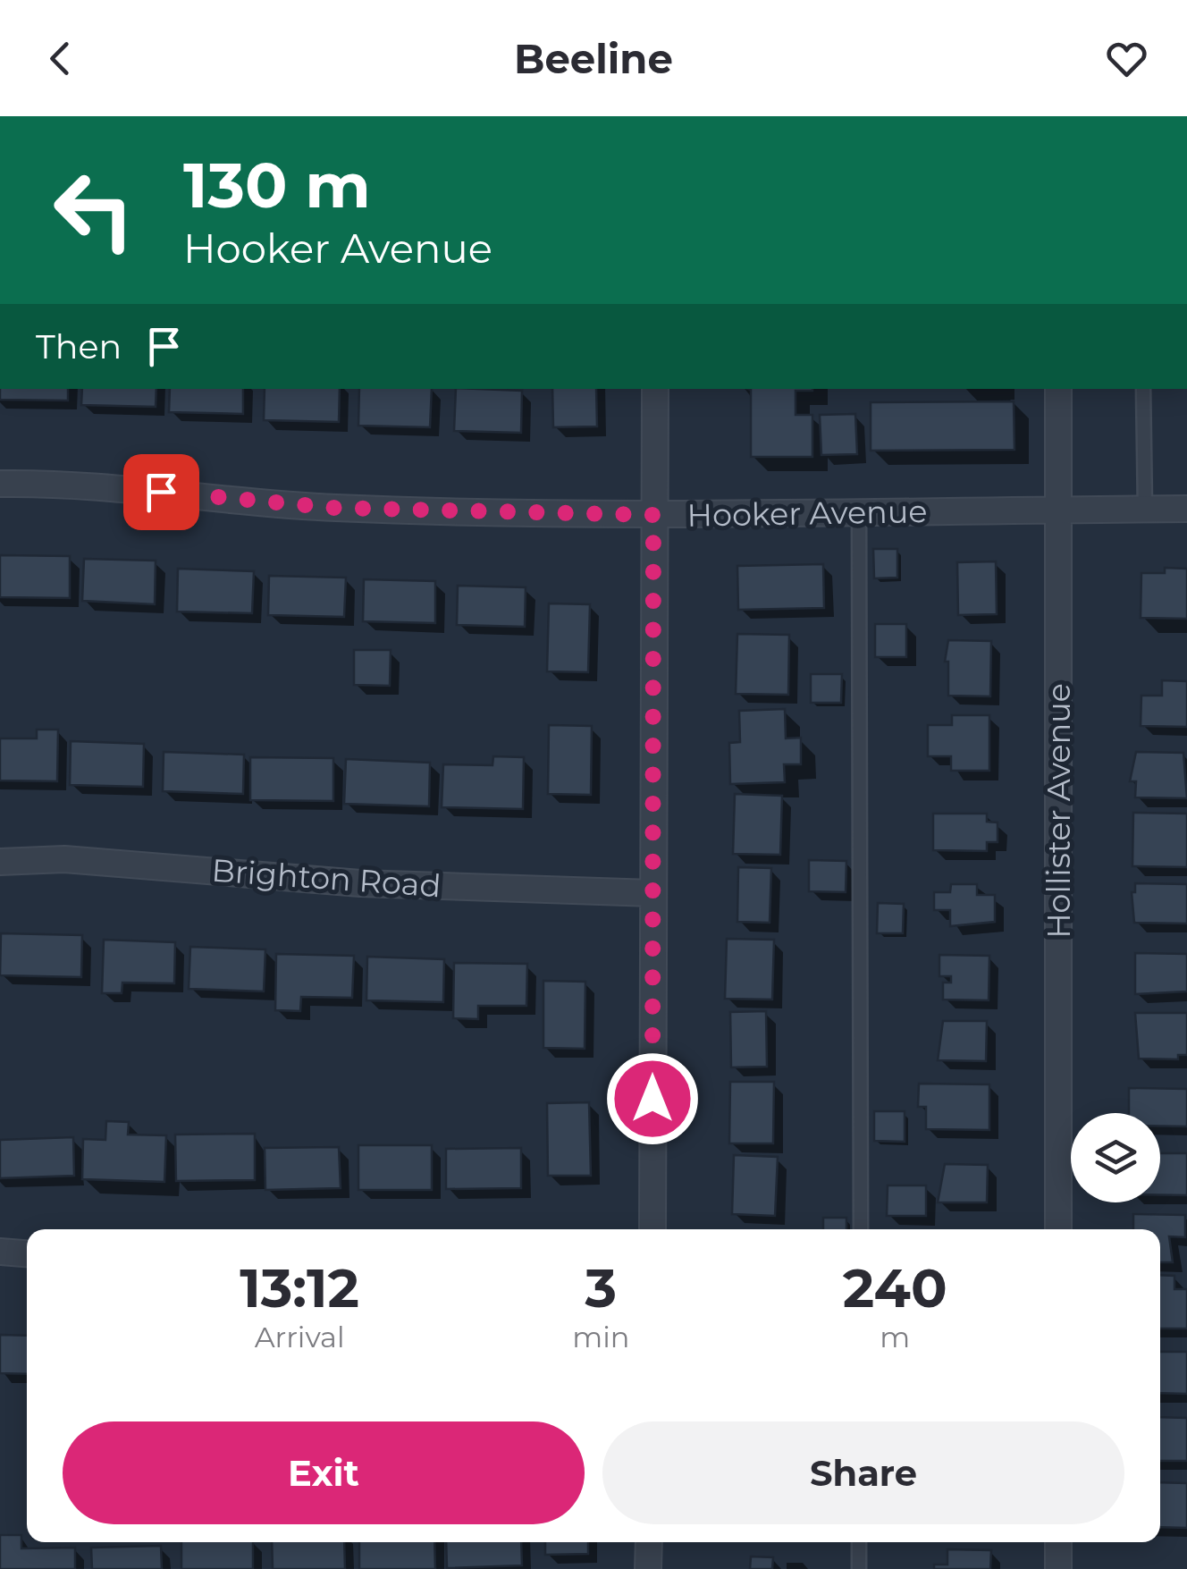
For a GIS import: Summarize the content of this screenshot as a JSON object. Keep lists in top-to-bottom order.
{
  "streets": {
    "street": ["Hooker Avenue", "Hollister Avenue", "Brighton Road"]
  },
  "crossings": [
    ["Hooker Avenue", "Hollister Avenue"]
  ],
  "page": {
    "header": "Beeline",
    "turn": ["130 m", "Hooker Avenue"],
    "then": "Then",
    "eta": [
      "13:12",
      "Arrival",
      "3",
      "min",
      "240",
      "m"
    ],
    "buttons": ["Exit", "Share"]
  }
}
